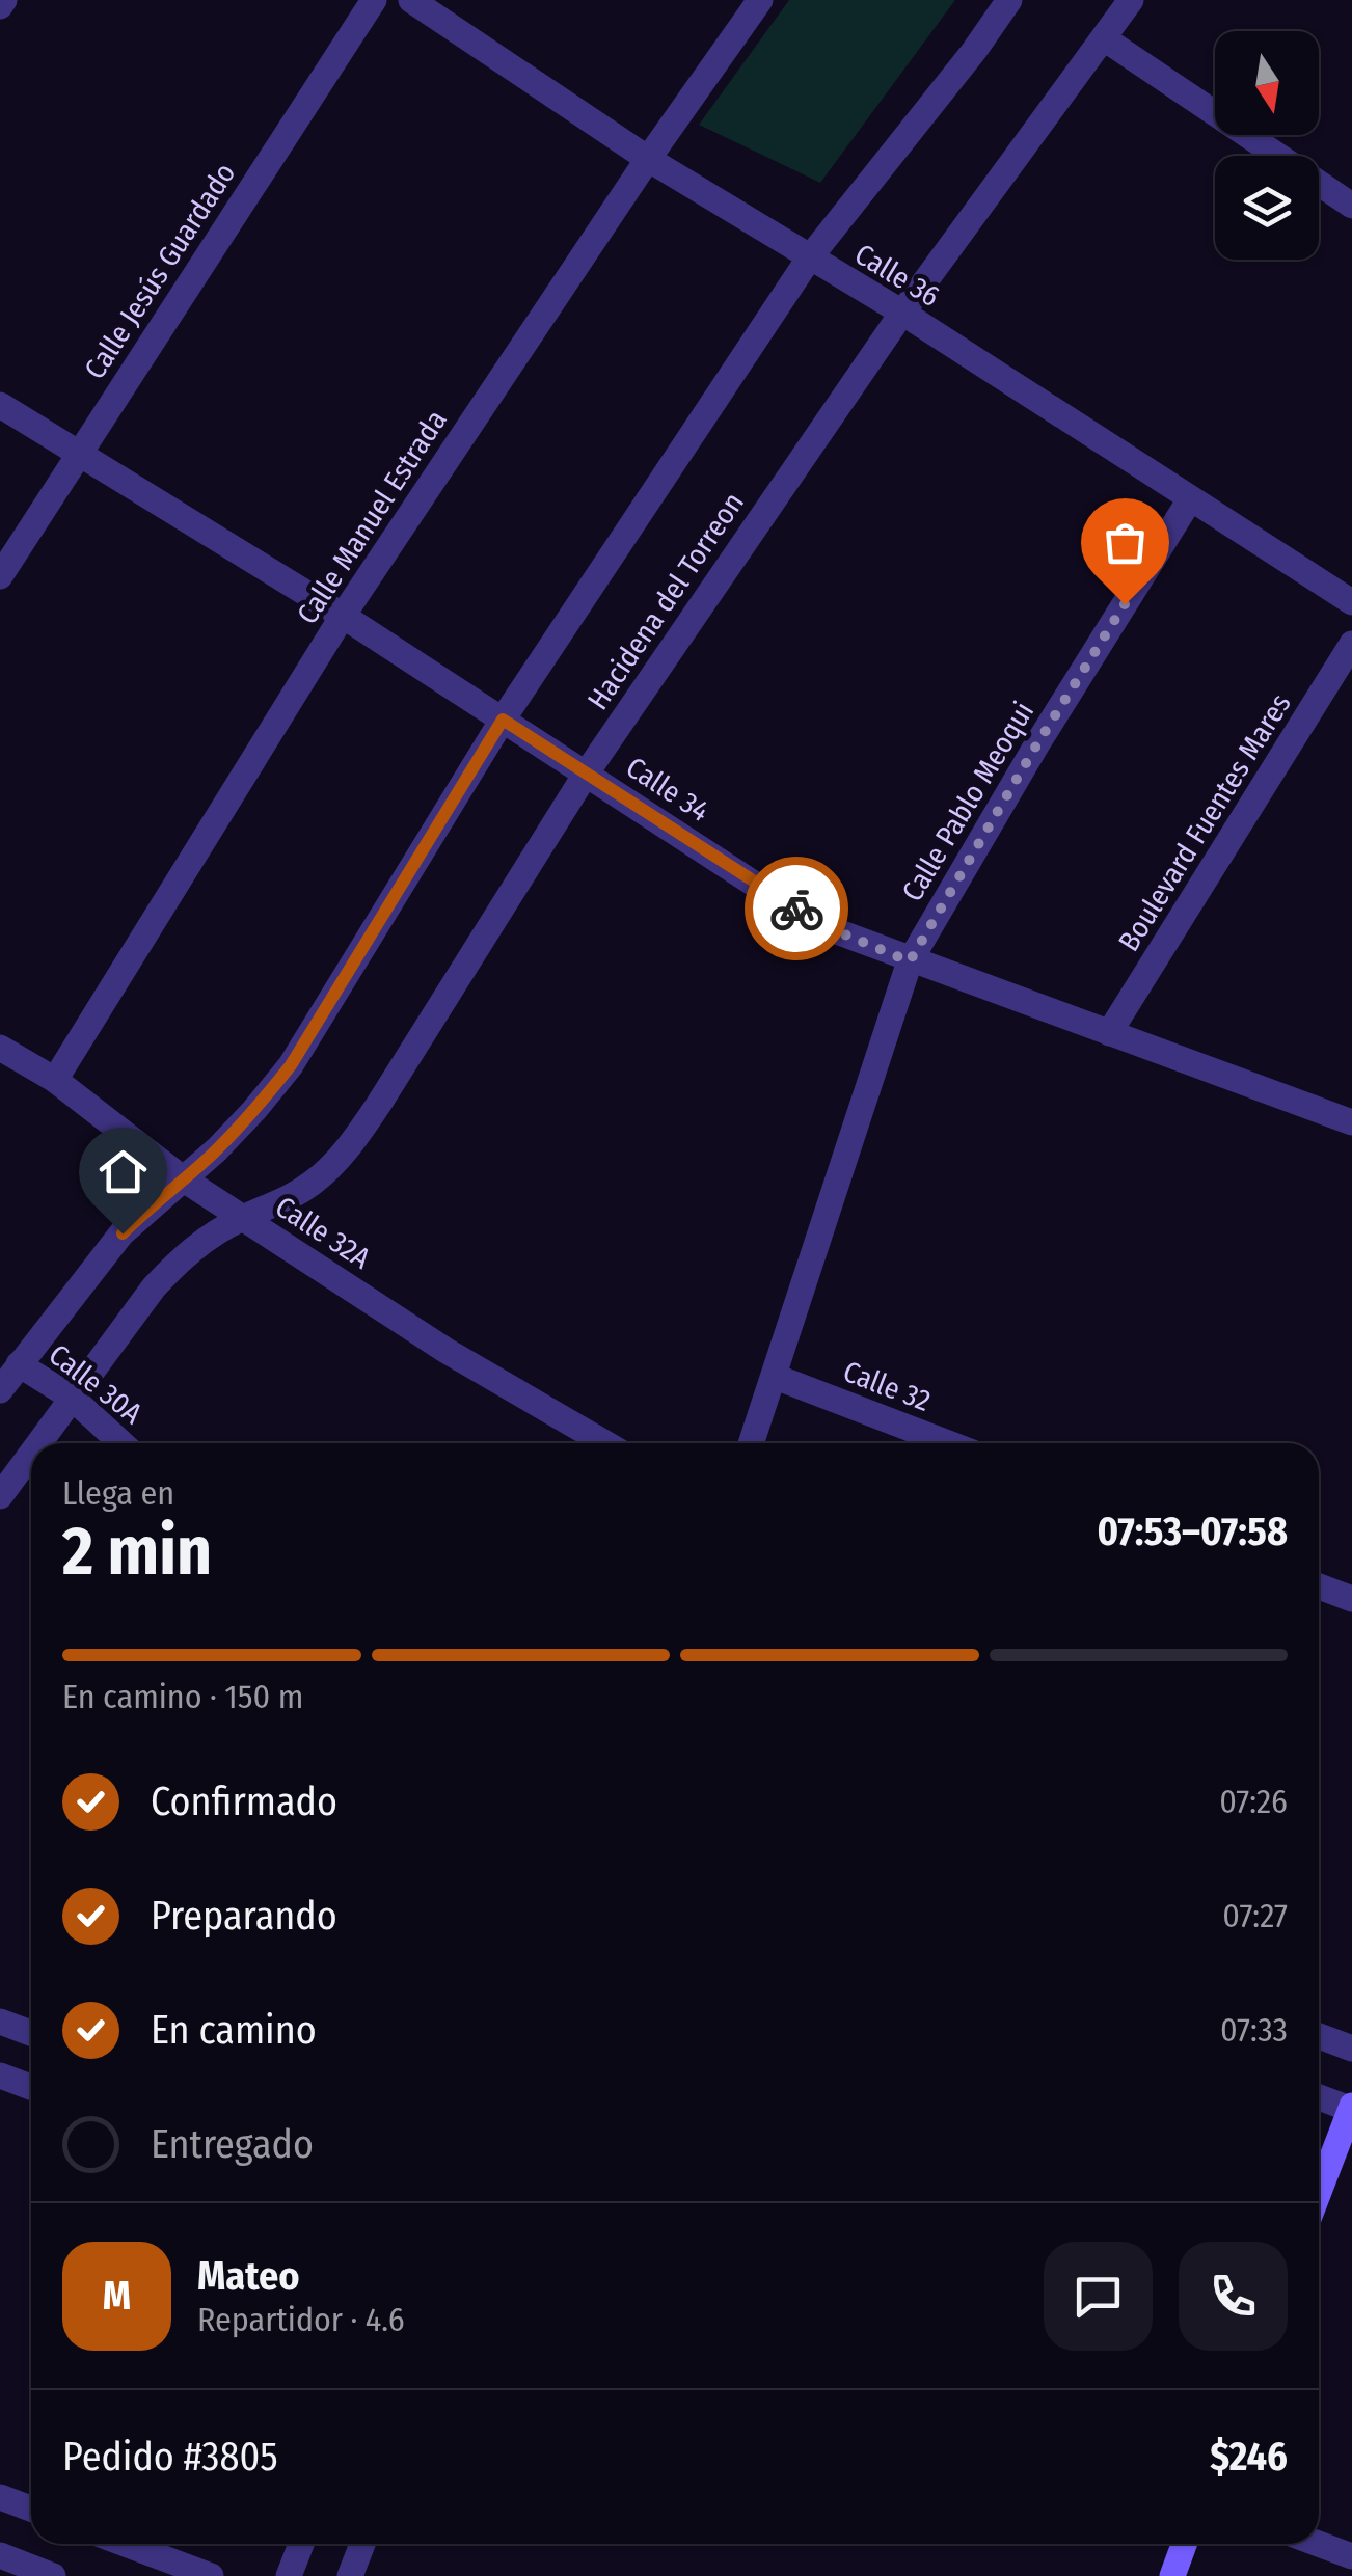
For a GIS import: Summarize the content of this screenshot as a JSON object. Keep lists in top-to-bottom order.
{
  "streets": {
    "street": [
      "Calle Jesús Guardado",
      "Calle 36",
      "Calle Manuel Estrada",
      "Hacidena del Torreon",
      "Calle 34",
      "Calle Pablo Meoqui",
      "Boulevard Fuentes Mares",
      "Calle 32A",
      "Calle 30A",
      "Calle 32"
    ]
  },
  "crossings": [
    ["Calle Jesús Guardado", "Calle 34"],
    ["Calle 36", "Calle Manuel Estrada"],
    ["Calle 36", "Hacidena del Torreon"],
    ["Calle 36", "Calle Pablo Meoqui"],
    ["Calle Manuel Estrada", "Calle 34"],
    ["Calle Manuel Estrada", "Calle 32A"],
    ["Hacidena del Torreon", "Calle 34"],
    ["Hacidena del Torreon", "Calle 32A"],
    ["Hacidena del Torreon", "Calle 30A"],
    ["Calle 34", "Calle Pablo Meoqui"],
    ["Calle 34", "Boulevard Fuentes Mares"],
    ["Calle Pablo Meoqui", "Calle 32"]
  ],
  "north": "bottom",
  "page": {
    "heading": ["2 min", "Llega en", "07:53–07:58"],
    "panel": [
      "Mateo",
      "Repartidor · 4.6",
      "Pedido #3805",
      "$246"
    ],
    "bar": "En camino · 150 m",
    "list": [
      ["Confirmado", "07:26"],
      ["Preparando", "07:27"],
      ["En camino", "07:33"],
      "Entregado"
    ],
    "round": "M"
  }
}
